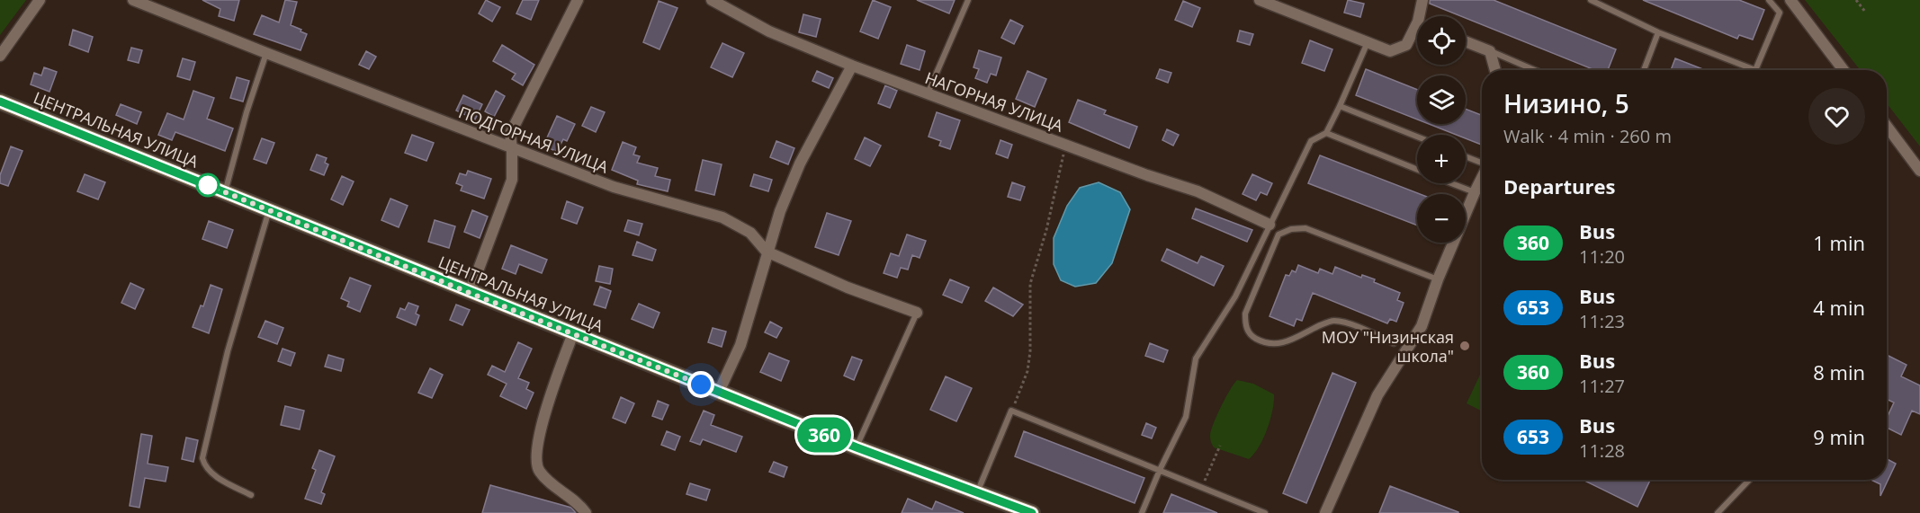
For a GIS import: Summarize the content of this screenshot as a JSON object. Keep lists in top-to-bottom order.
{
  "streets": {
    "street": ["НАГОРНАЯ УЛИЦА", "ЦЕНТРАЛЬНАЯ УЛИЦА", "ПОДГОРНАЯ УЛИЦА"]
  },
  "places": ["МОУ \"Низинская школа\""],
  "lines": ["bus line 360"],
  "page": {
    "on_map": "360",
    "map_buttons": ["+", "−"],
    "heading": [
      ["Низино, 5", "Walk · 4 min · 260 m"],
      "Departures"
    ],
    "list": [
      {
        "mark": "360",
        "name": "Bus",
        "note": "11:20",
        "value": "1 min"
      },
      {
        "mark": "653",
        "name": "Bus",
        "note": "11:23",
        "value": "4 min"
      },
      {
        "mark": "360",
        "name": "Bus",
        "note": "11:27",
        "value": "8 min"
      },
      {
        "mark": "653",
        "name": "Bus",
        "note": "11:28",
        "value": "9 min"
      }
    ]
  }
}
